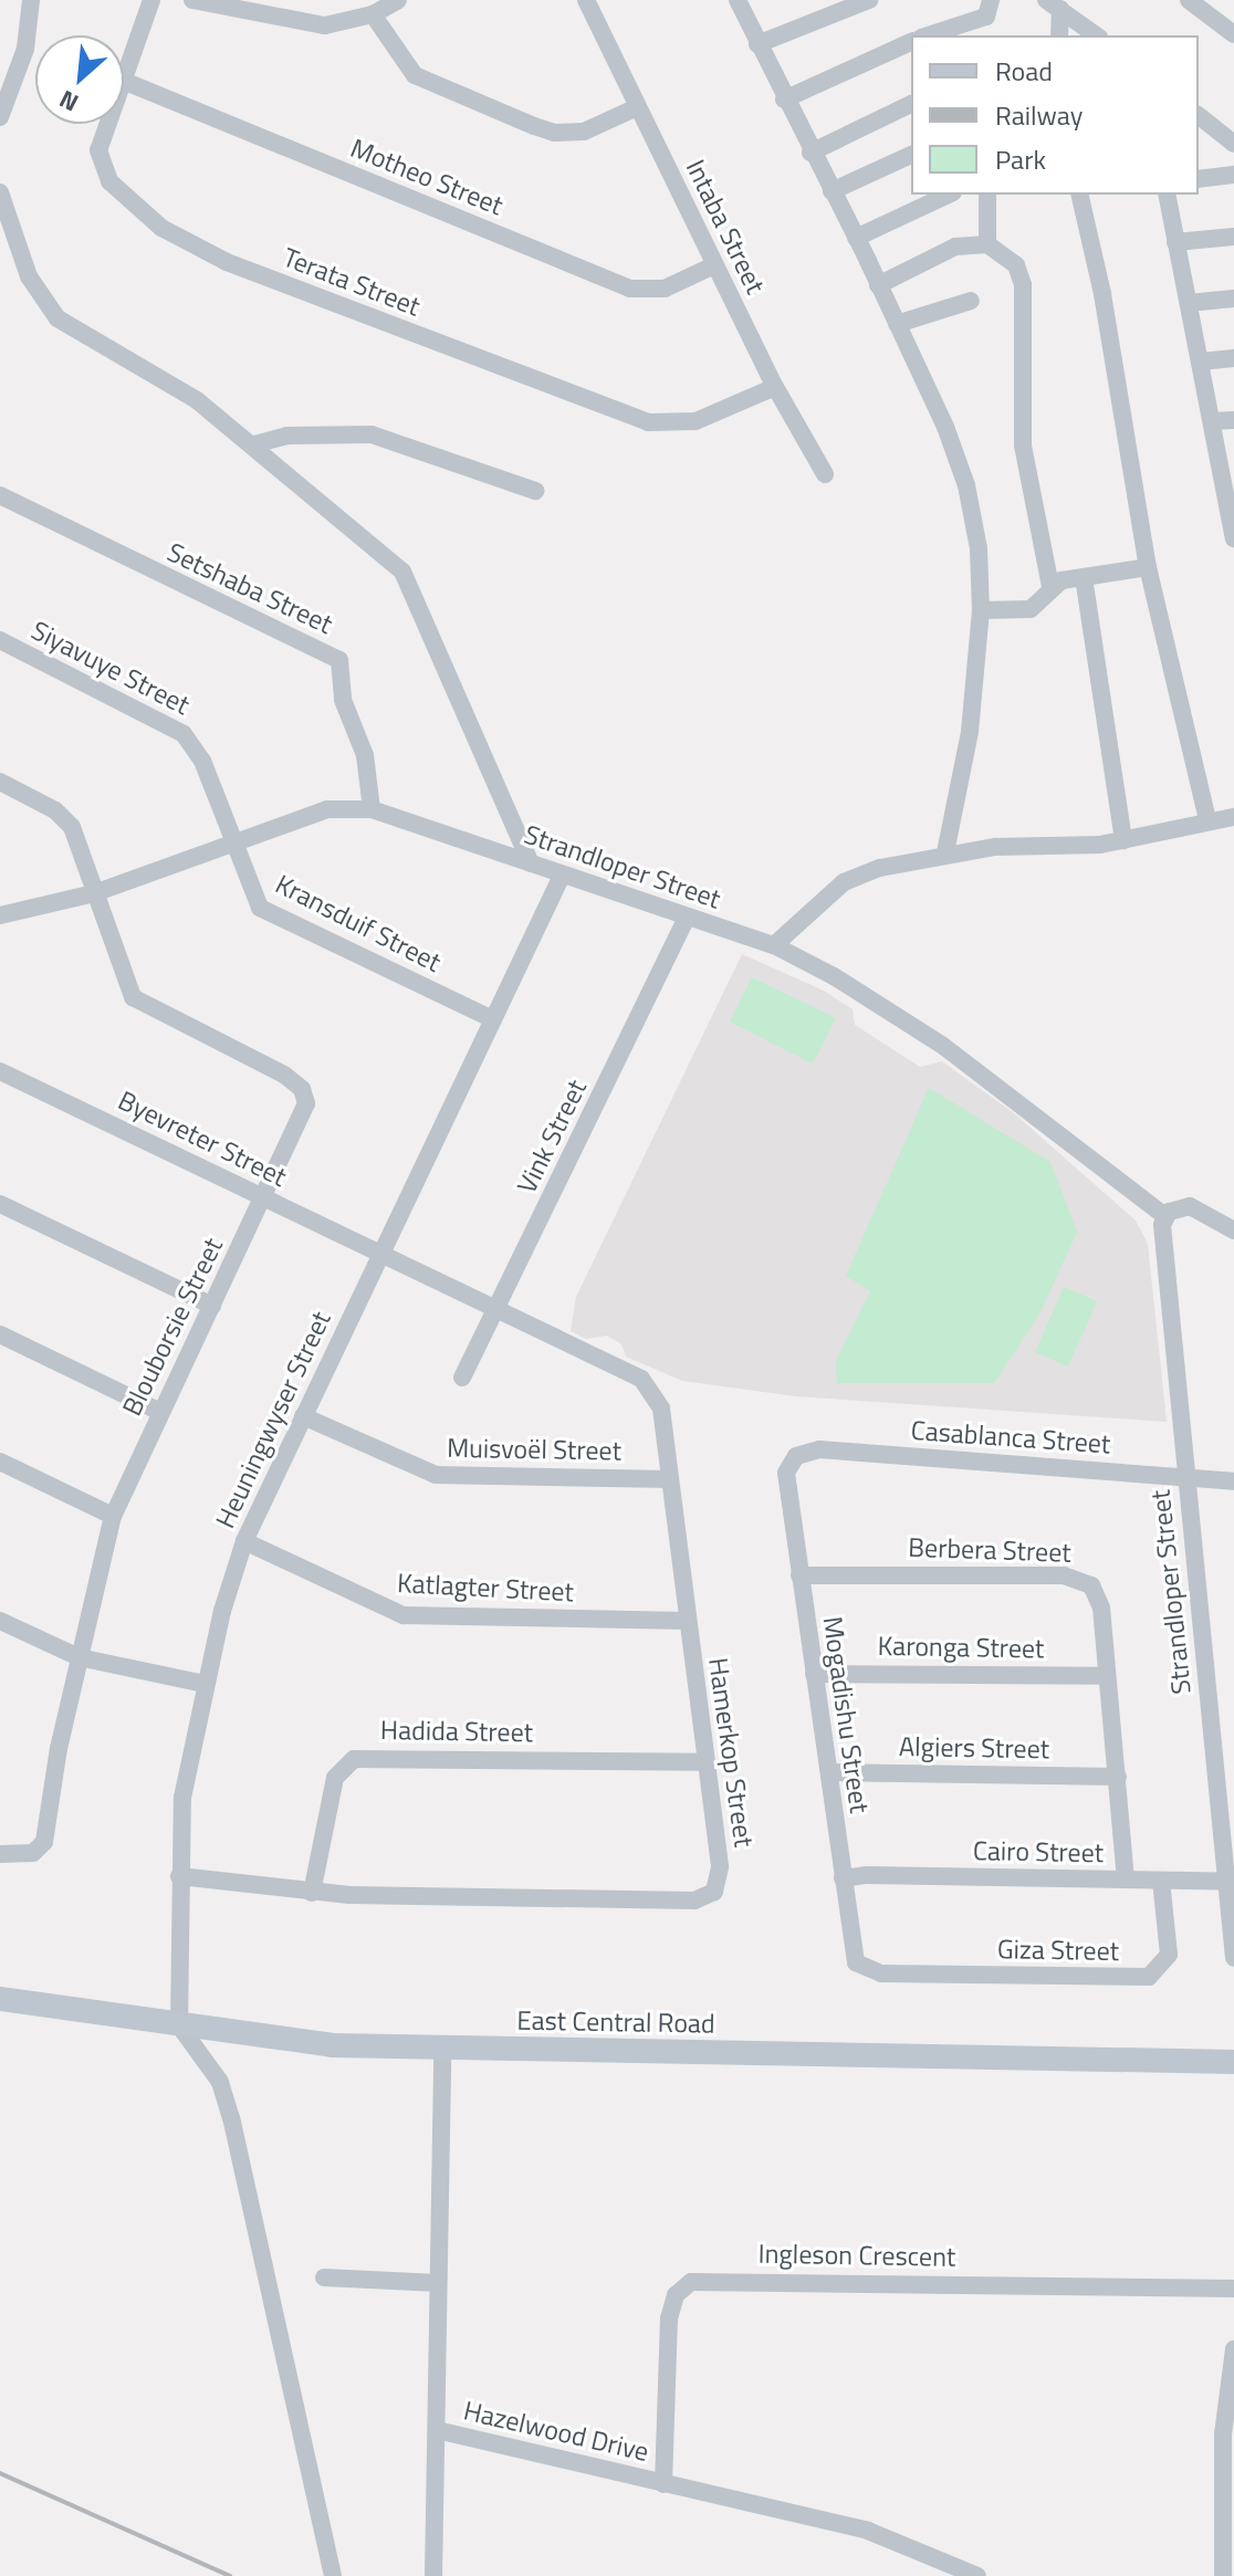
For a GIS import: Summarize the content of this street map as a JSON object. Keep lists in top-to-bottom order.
{
  "streets": {
    "street": [
      "Motheo Street",
      "Intaba Street",
      "Terata Street",
      "Setshaba Street",
      "Siyavuye Street",
      "Strandloper Street",
      "Kransduif Street",
      "Vink Street",
      "Byevreter Street",
      "Blouborsie Street",
      "Heuningwyser Street",
      "Casablanca Street",
      "Muisvoël Street",
      "Berbera Street",
      "Katlagter Street",
      "Karonga Street",
      "Mogadishu Street",
      "Hadida Street",
      "Algiers Street",
      "Hamerkop Street",
      "Cairo Street",
      "Giza Street",
      "East Central Road",
      "Ingleson Crescent",
      "Hazelwood Drive"
    ]
  },
  "crossings": [
    ["Motheo Street", "Intaba Street"],
    ["Intaba Street", "Terata Street"],
    ["Setshaba Street", "Strandloper Street"],
    ["Siyavuye Street", "Strandloper Street"],
    ["Siyavuye Street", "Kransduif Street"],
    ["Strandloper Street", "Kransduif Street"],
    ["Strandloper Street", "Vink Street"],
    ["Strandloper Street", "Blouborsie Street"],
    ["Strandloper Street", "Heuningwyser Street"],
    ["Strandloper Street", "Casablanca Street"],
    ["Strandloper Street", "Cairo Street"],
    ["Kransduif Street", "Heuningwyser Street"],
    ["Vink Street", "Hamerkop Street"],
    ["Byevreter Street", "Blouborsie Street"],
    ["Byevreter Street", "Heuningwyser Street"],
    ["Byevreter Street", "Hamerkop Street"],
    ["Heuningwyser Street", "Muisvoël Street"],
    ["Heuningwyser Street", "Katlagter Street"],
    ["Heuningwyser Street", "Hamerkop Street"],
    ["Heuningwyser Street", "East Central Road"],
    ["Casablanca Street", "Mogadishu Street"],
    ["Muisvoël Street", "Hamerkop Street"],
    ["Berbera Street", "Karonga Street"],
    ["Berbera Street", "Mogadishu Street"],
    ["Berbera Street", "Algiers Street"],
    ["Berbera Street", "Cairo Street"],
    ["Katlagter Street", "Hamerkop Street"],
    ["Karonga Street", "Mogadishu Street"],
    ["Mogadishu Street", "Algiers Street"],
    ["Mogadishu Street", "Cairo Street"],
    ["Mogadishu Street", "Giza Street"],
    ["Hadida Street", "Hamerkop Street"],
    ["Cairo Street", "Giza Street"],
    ["East Central Road", "Hazelwood Drive"],
    ["Ingleson Crescent", "Hazelwood Drive"]
  ],
  "legend": ["Road", "Railway", "Park"],
  "north": "bottom left"
}
